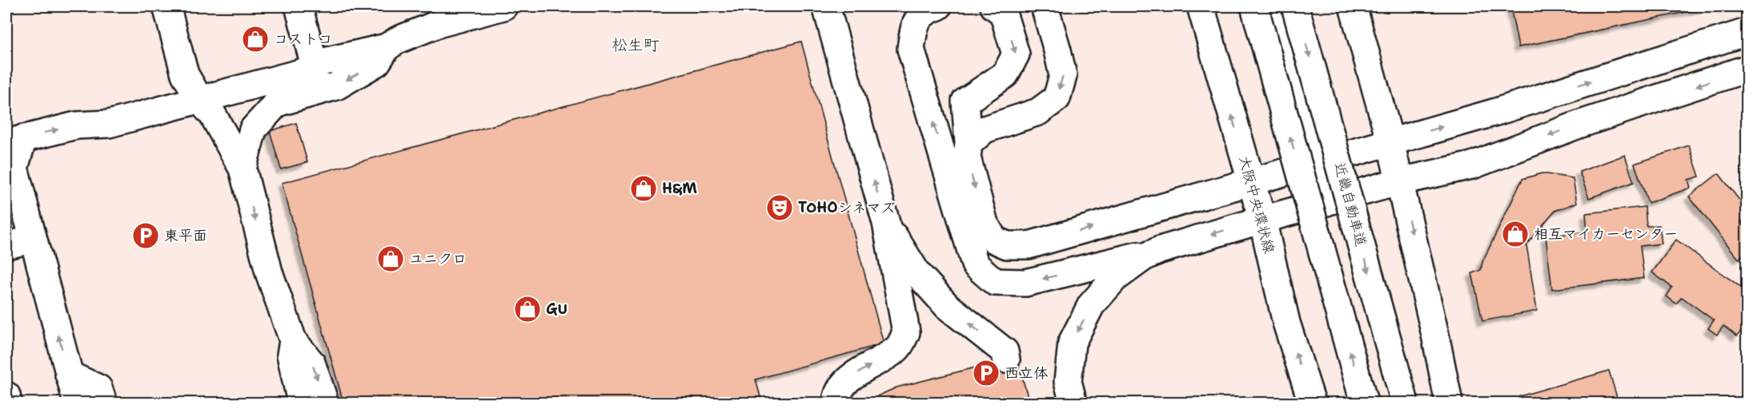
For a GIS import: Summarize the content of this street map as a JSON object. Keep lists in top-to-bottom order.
{
  "streets": {
    "main road": ["大阪中央環状線", "近畿自動車道"]
  },
  "districts": ["松生町"],
  "places": {
    "shop": [
      "コストコ",
      "H&M",
      "相互マイカーセンター",
      "ユニクロ",
      "GU"
    ],
    "theatre": ["TOHOシネマズ"],
    "parking": ["東平面", "西立体"]
  }
}
